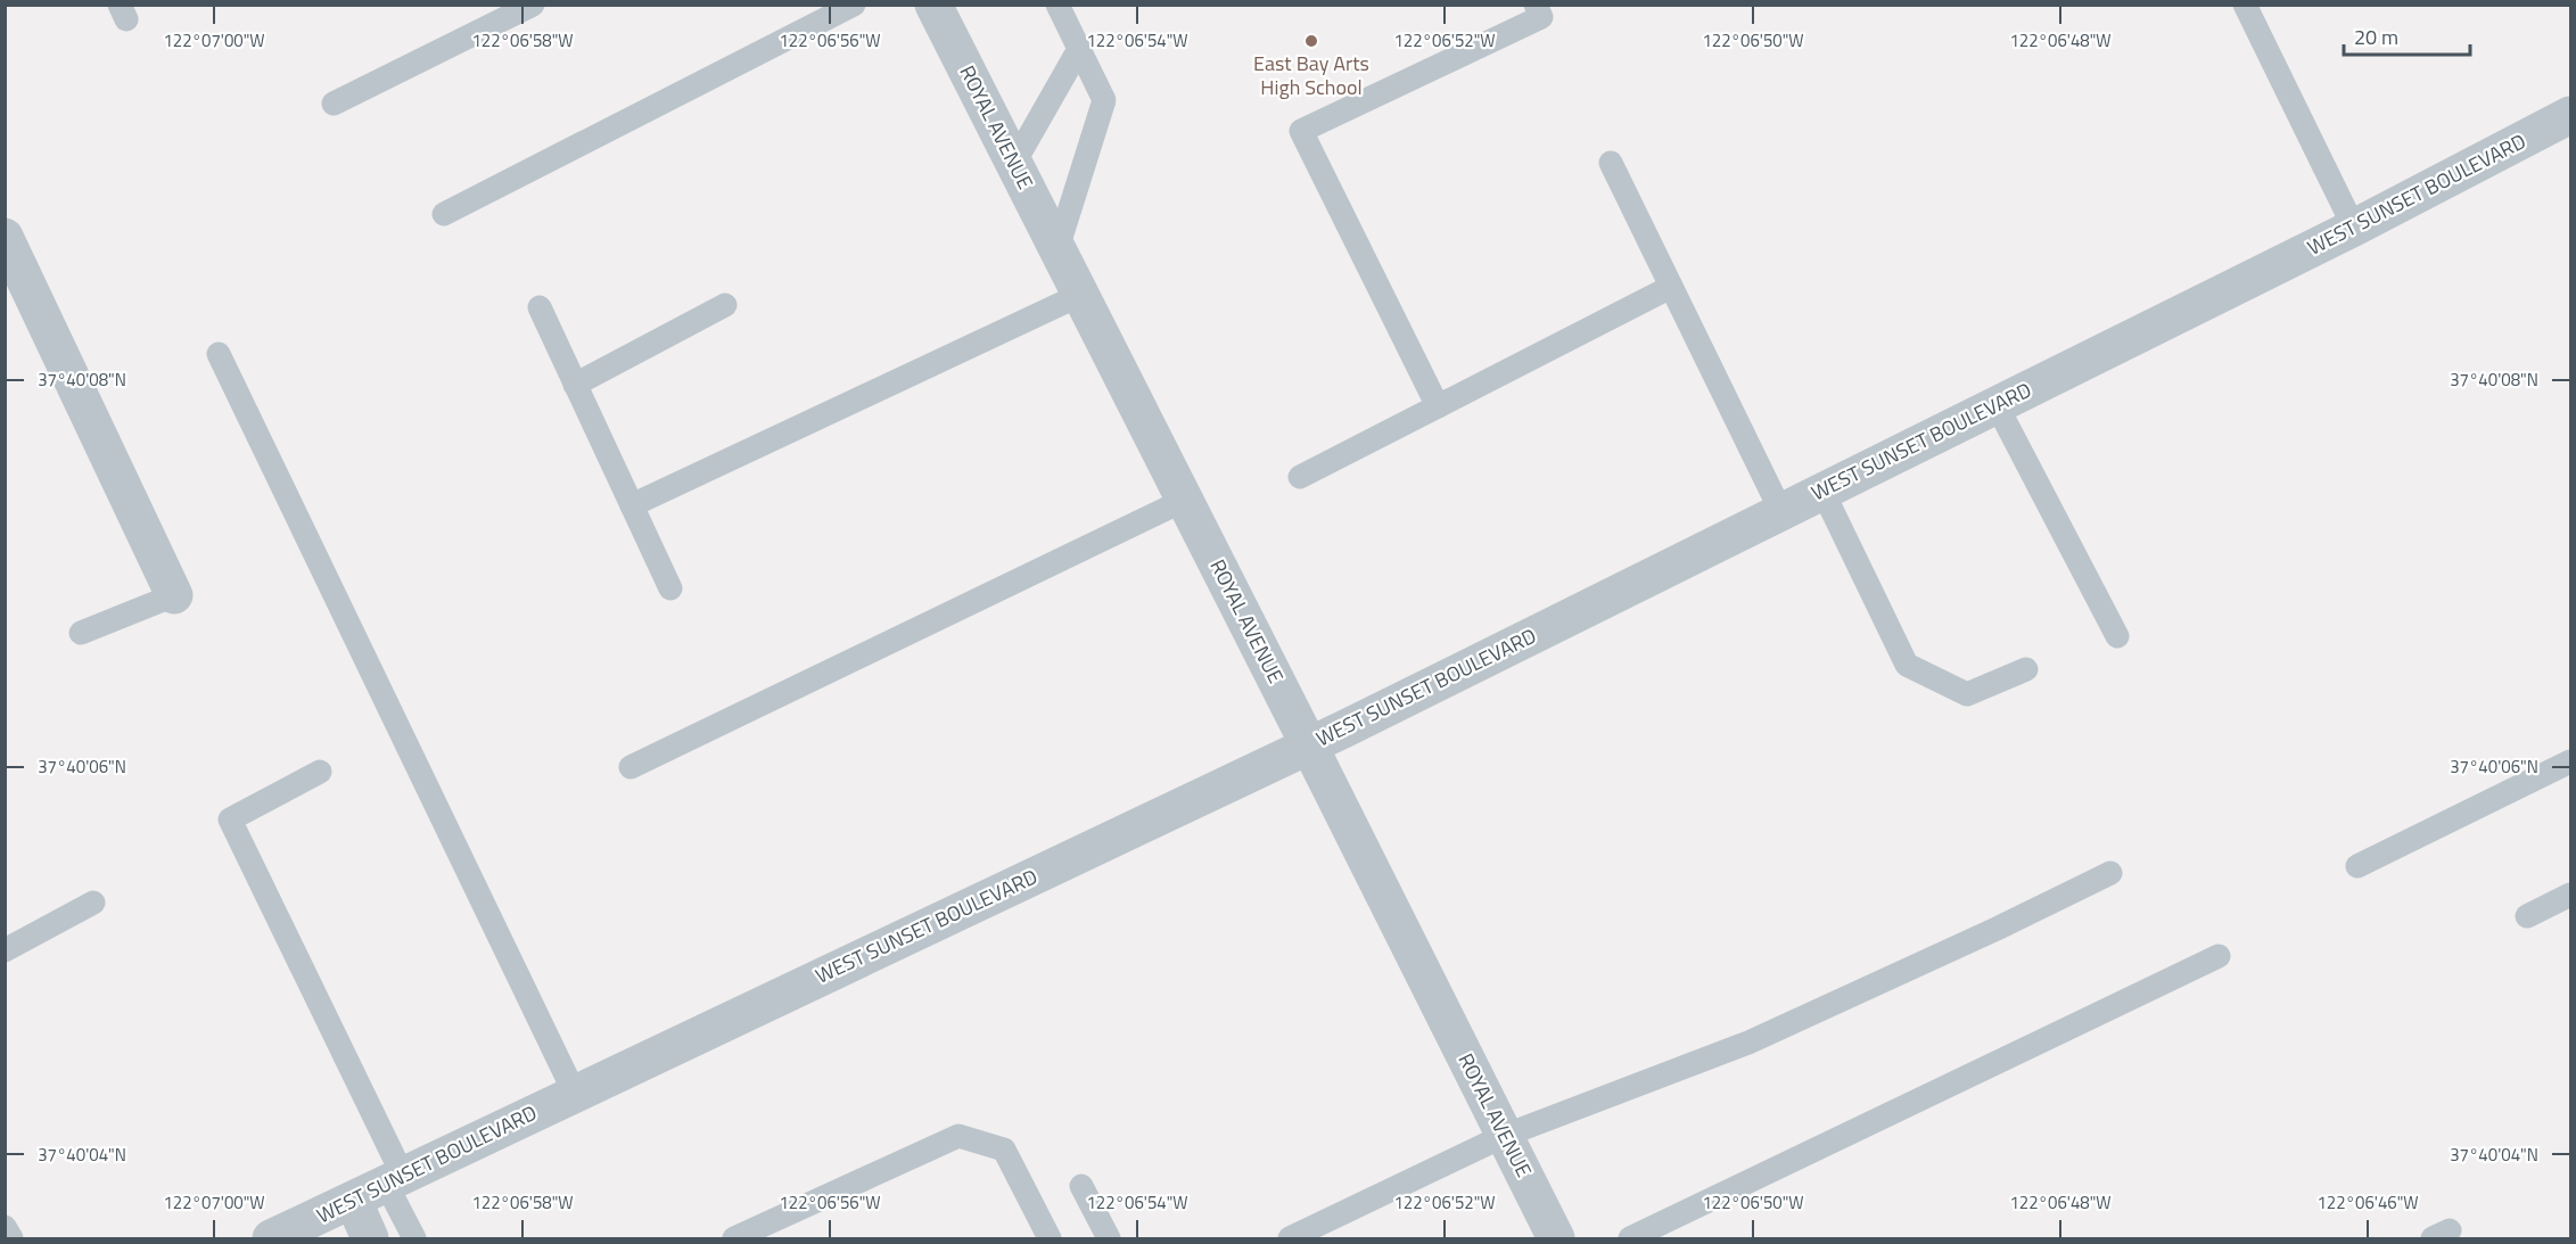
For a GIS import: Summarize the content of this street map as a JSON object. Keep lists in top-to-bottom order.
{
  "streets": {
    "street": ["ROYAL AVENUE", "WEST SUNSET BOULEVARD"]
  },
  "crossings": [
    ["ROYAL AVENUE", "WEST SUNSET BOULEVARD"]
  ],
  "places": ["East Bay Arts High School"],
  "scale_bar": "20 m",
  "coordinates": [
    "122°07'00\"W",
    "122°06'58\"W",
    "122°06'56\"W",
    "122°06'54\"W",
    "122°06'52\"W",
    "122°06'50\"W",
    "122°06'48\"W",
    "37°40'08\"N",
    "37°40'06\"N",
    "37°40'04\"N",
    "122°06'46\"W"
  ]
}
